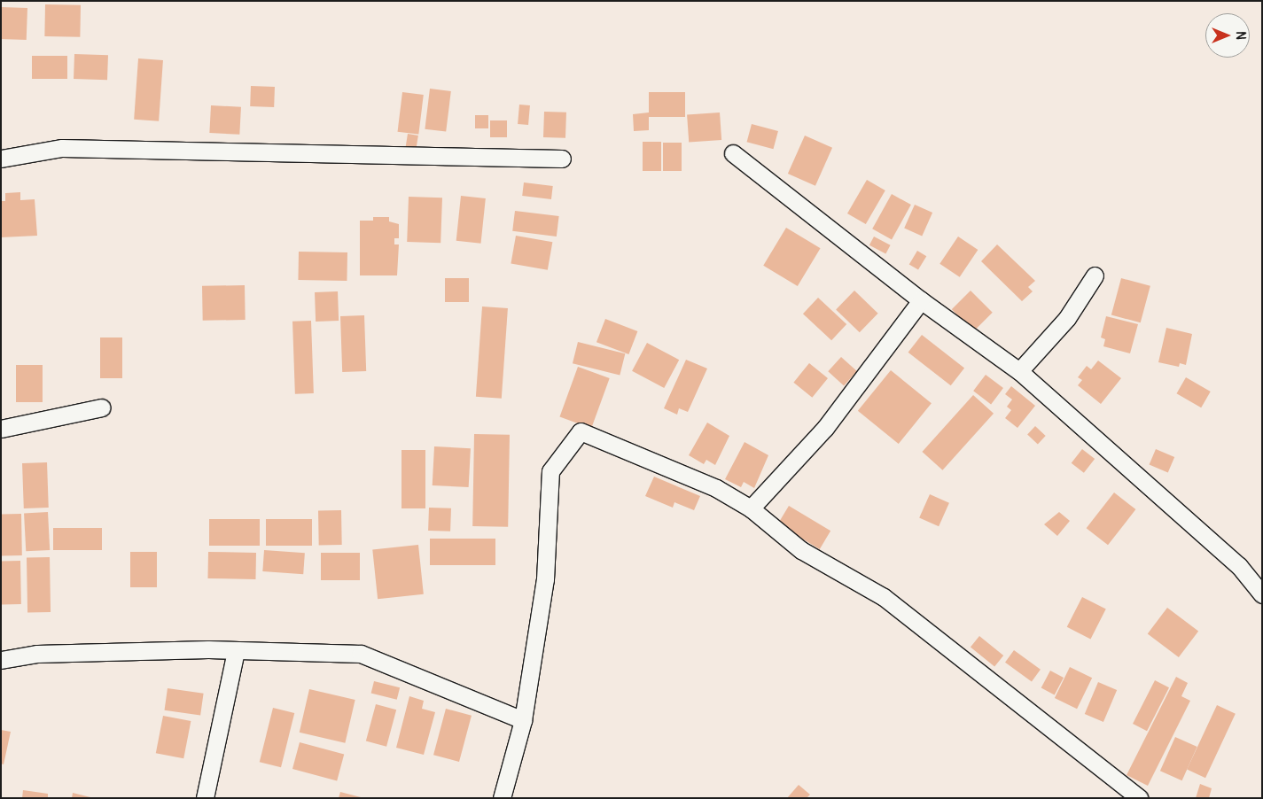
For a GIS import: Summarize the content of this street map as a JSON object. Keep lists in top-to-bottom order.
{
  "north": "right"
}
